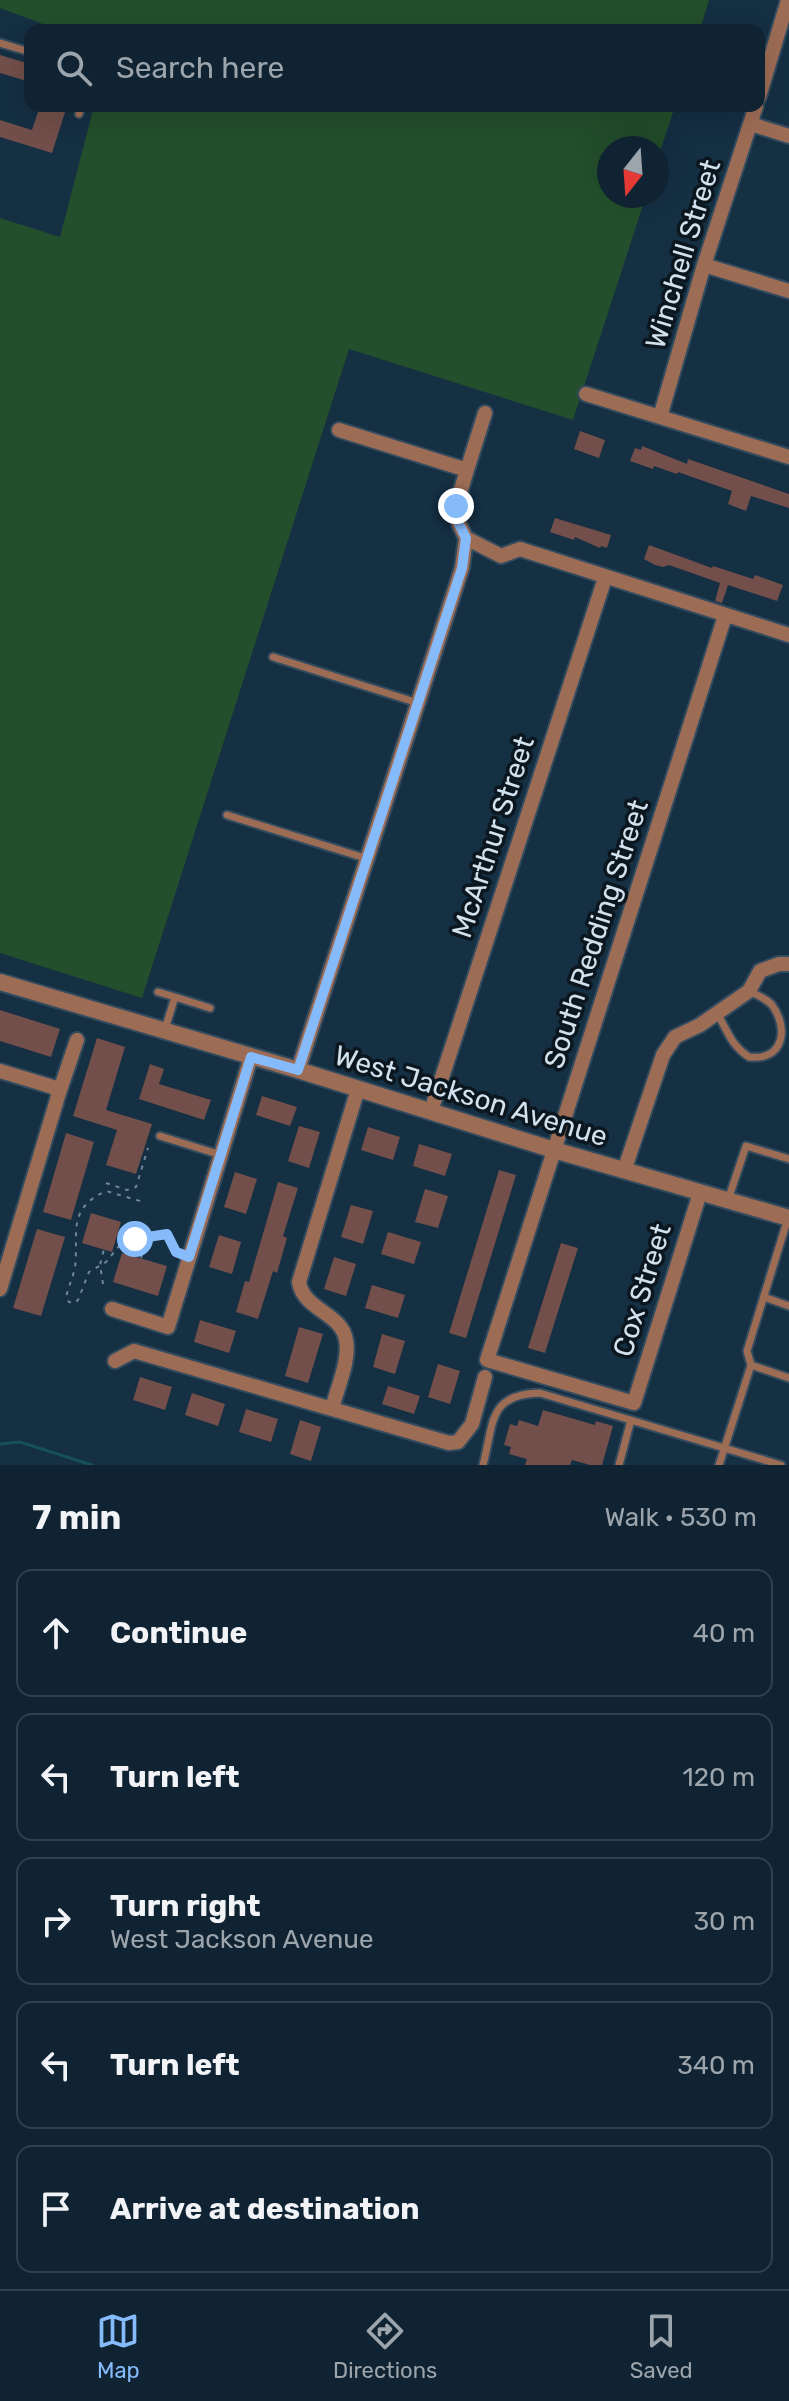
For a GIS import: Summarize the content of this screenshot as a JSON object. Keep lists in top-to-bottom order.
{
  "streets": {
    "street": [
      "Winchell Street",
      "McArthur Street",
      "South Redding Street",
      "West Jackson Avenue",
      "Cox Street"
    ]
  },
  "crossings": [
    ["McArthur Street", "West Jackson Avenue"],
    ["South Redding Street", "West Jackson Avenue"],
    ["South Redding Street", "Cox Street"],
    ["West Jackson Avenue", "Cox Street"]
  ],
  "north": "bottom",
  "page": {
    "search": "Search here",
    "heading": ["7 min", "Walk · 530 m"],
    "list": [
      ["Continue", "40 m"],
      ["Turn left", "120 m"],
      ["Turn right", "West Jackson Avenue", "30 m"],
      ["Turn left", "340 m"],
      "Arrive at destination"
    ],
    "nav": ["Map", "Directions", "Saved"]
  }
}
